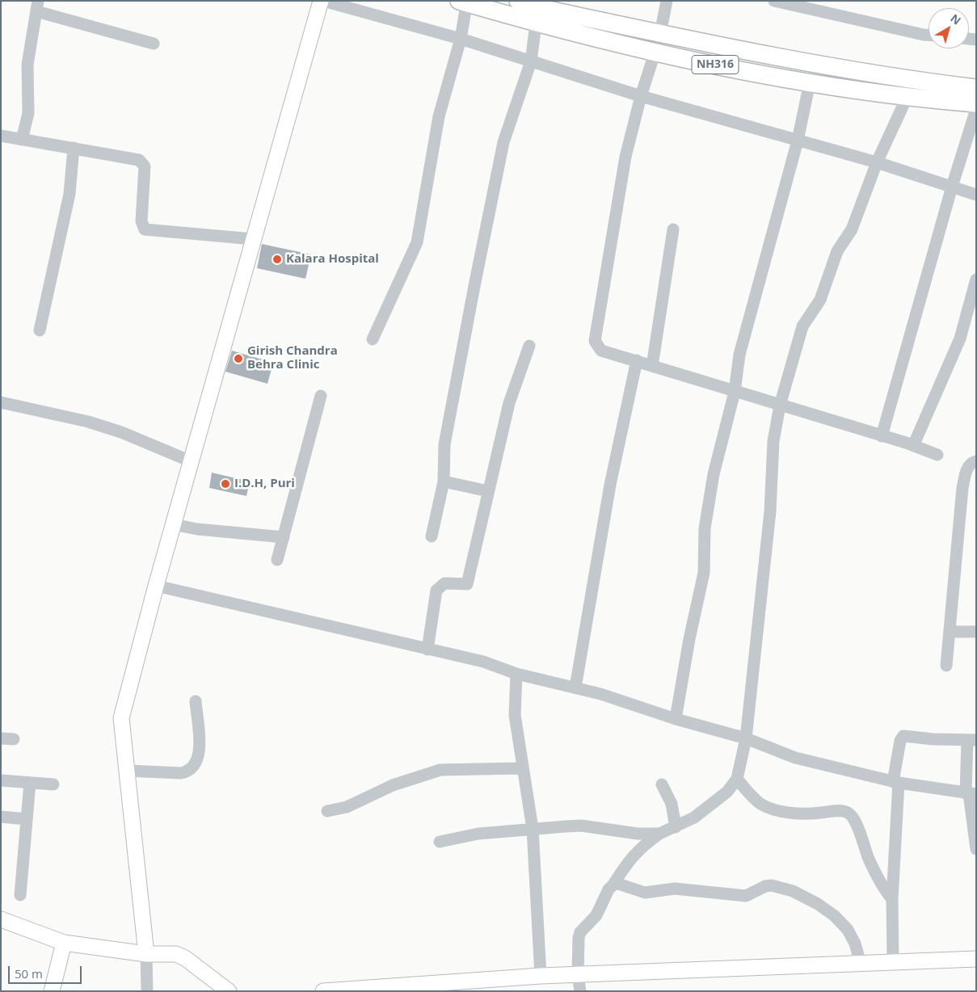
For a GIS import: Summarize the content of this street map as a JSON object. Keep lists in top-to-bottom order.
{
  "streets": {
    "highway": ["NH316"]
  },
  "places": ["Kalara Hospital", "Girish Chandra Behra Clinic", "I.D.H, Puri"],
  "scale_bar": "50 m",
  "north": "top right"
}
